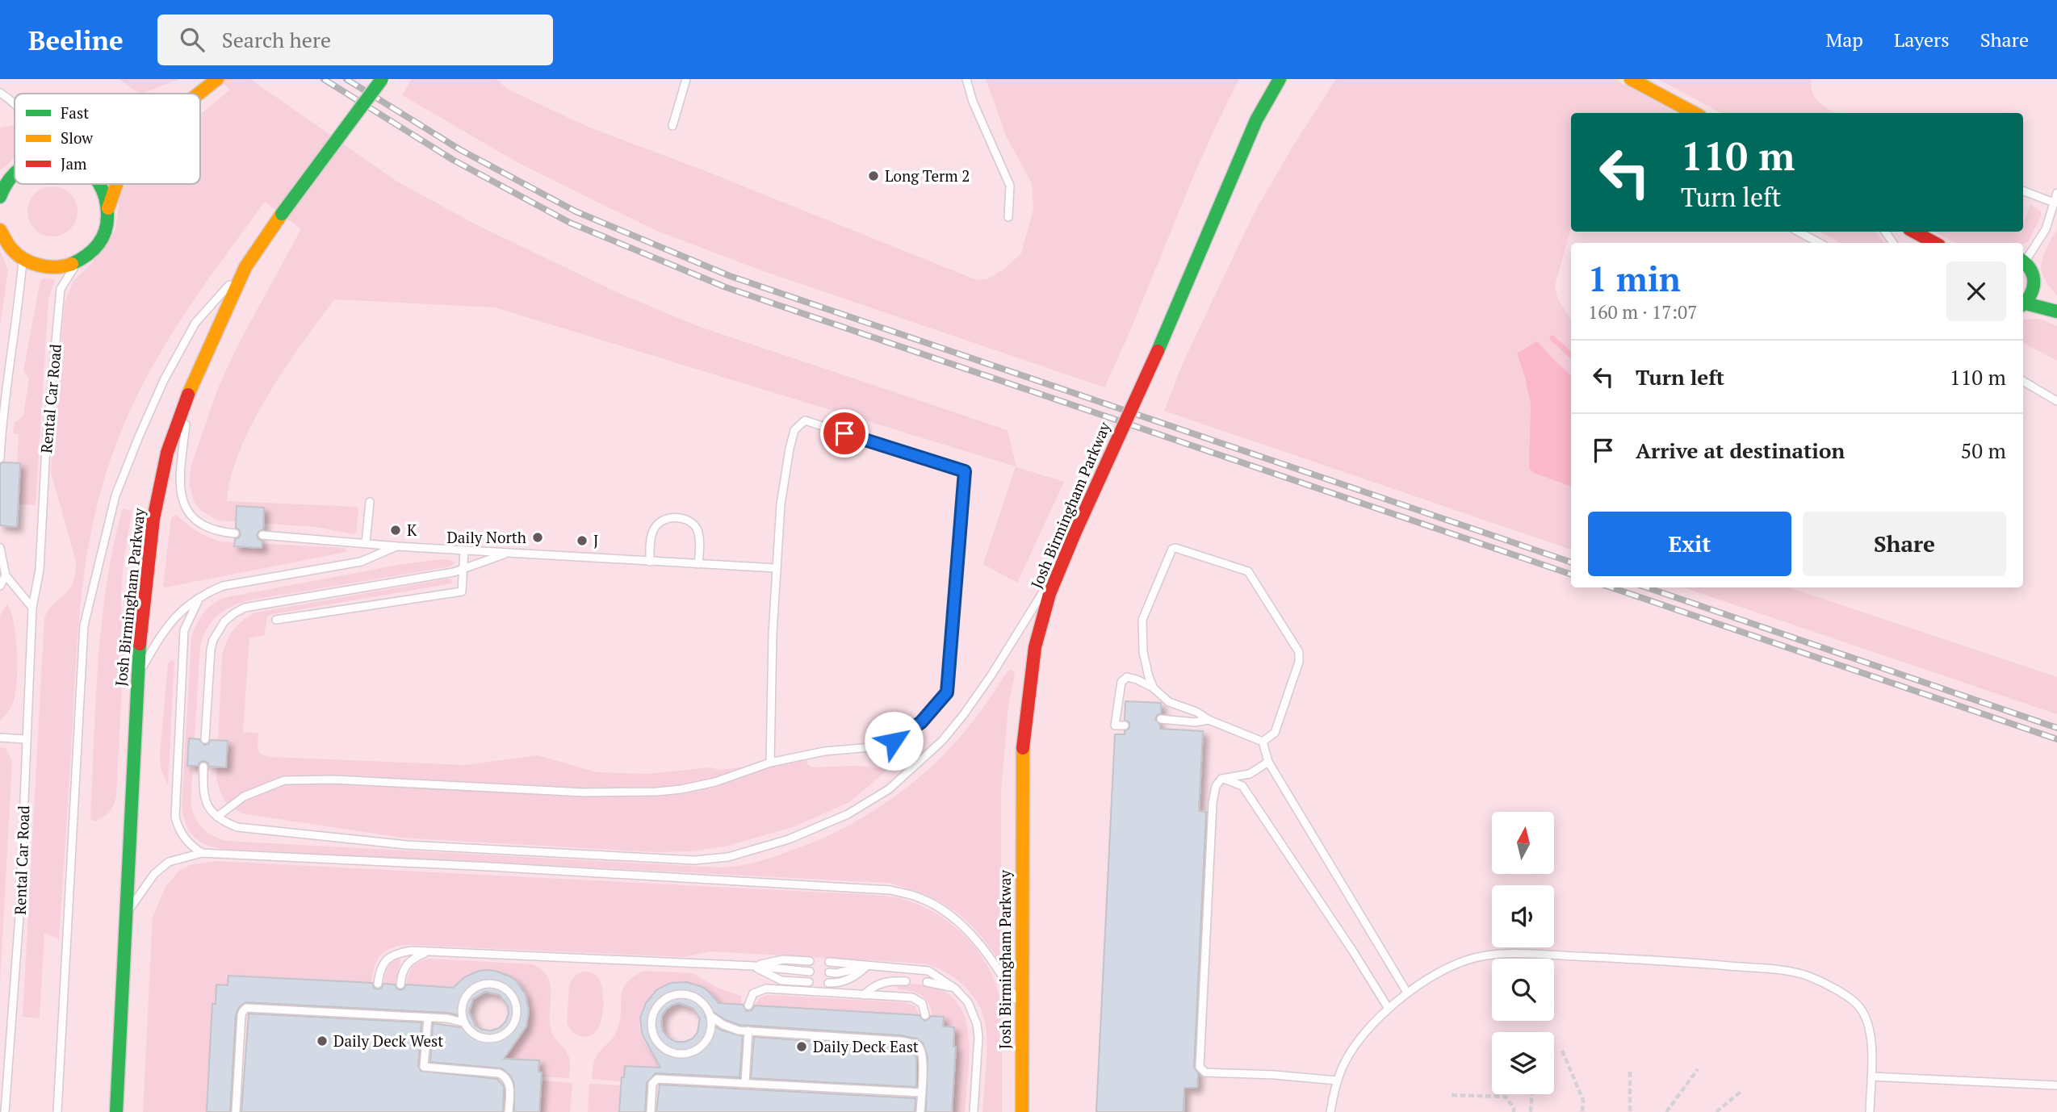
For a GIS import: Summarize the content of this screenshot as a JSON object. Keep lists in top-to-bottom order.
{
  "streets": {
    "main road": ["Josh Birmingham Parkway"],
    "lane": ["Rental Car Road"]
  },
  "places": [
    "Long Term 2",
    "K",
    "Daily North",
    "J",
    "Daily Deck West",
    "Daily Deck East"
  ],
  "legend": ["Fast", "Slow", "Jam"],
  "north": "top",
  "page": {
    "header": "Beeline",
    "search": "Search here",
    "nav": ["Map", "Layers", "Share"],
    "turn": ["110 m", "Turn left"],
    "heading": ["1 min", "160 m · 17:07"],
    "list": [
      {
        "name": "Turn left",
        "value": "110 m"
      },
      {
        "name": "Arrive at destination",
        "value": "50 m"
      }
    ],
    "buttons": ["Exit", "Share"]
  }
}
